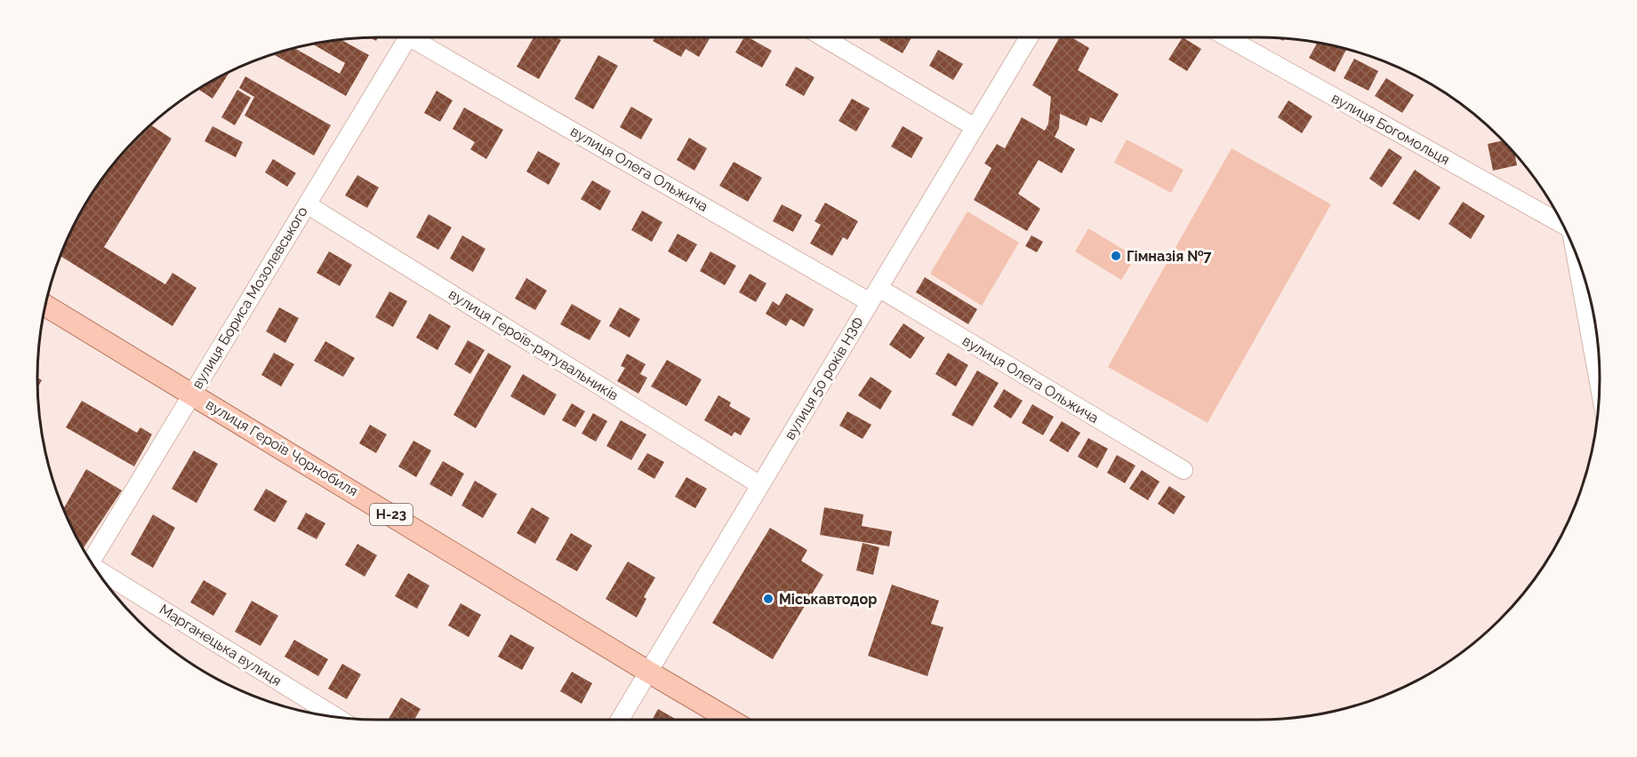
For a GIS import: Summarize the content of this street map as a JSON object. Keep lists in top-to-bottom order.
{
  "streets": {
    "main road": ["вулиця Героїв Чорнобиля", "Н-23"],
    "street": [
      "вулиця Богомольця",
      "вулиця Олега Ольжича",
      "вулиця Бориса Мозолевського",
      "вулиця Героїв-рятувальників",
      "вулиця 50 років НЗФ",
      "Марганецька вулиця"
    ]
  },
  "crossings": [
    ["вулиця Олега Ольжича", "вулиця 50 років НЗФ"],
    ["вулиця Бориса Мозолевського", "вулиця Героїв-рятувальників"],
    ["вулиця Бориса Мозолевського", "вулиця Героїв Чорнобиля"],
    ["вулиця Героїв-рятувальників", "вулиця 50 років НЗФ"],
    ["вулиця 50 років НЗФ", "вулиця Героїв Чорнобиля"]
  ],
  "places": ["Гімназія №7", "Міськавтодор"]
}
